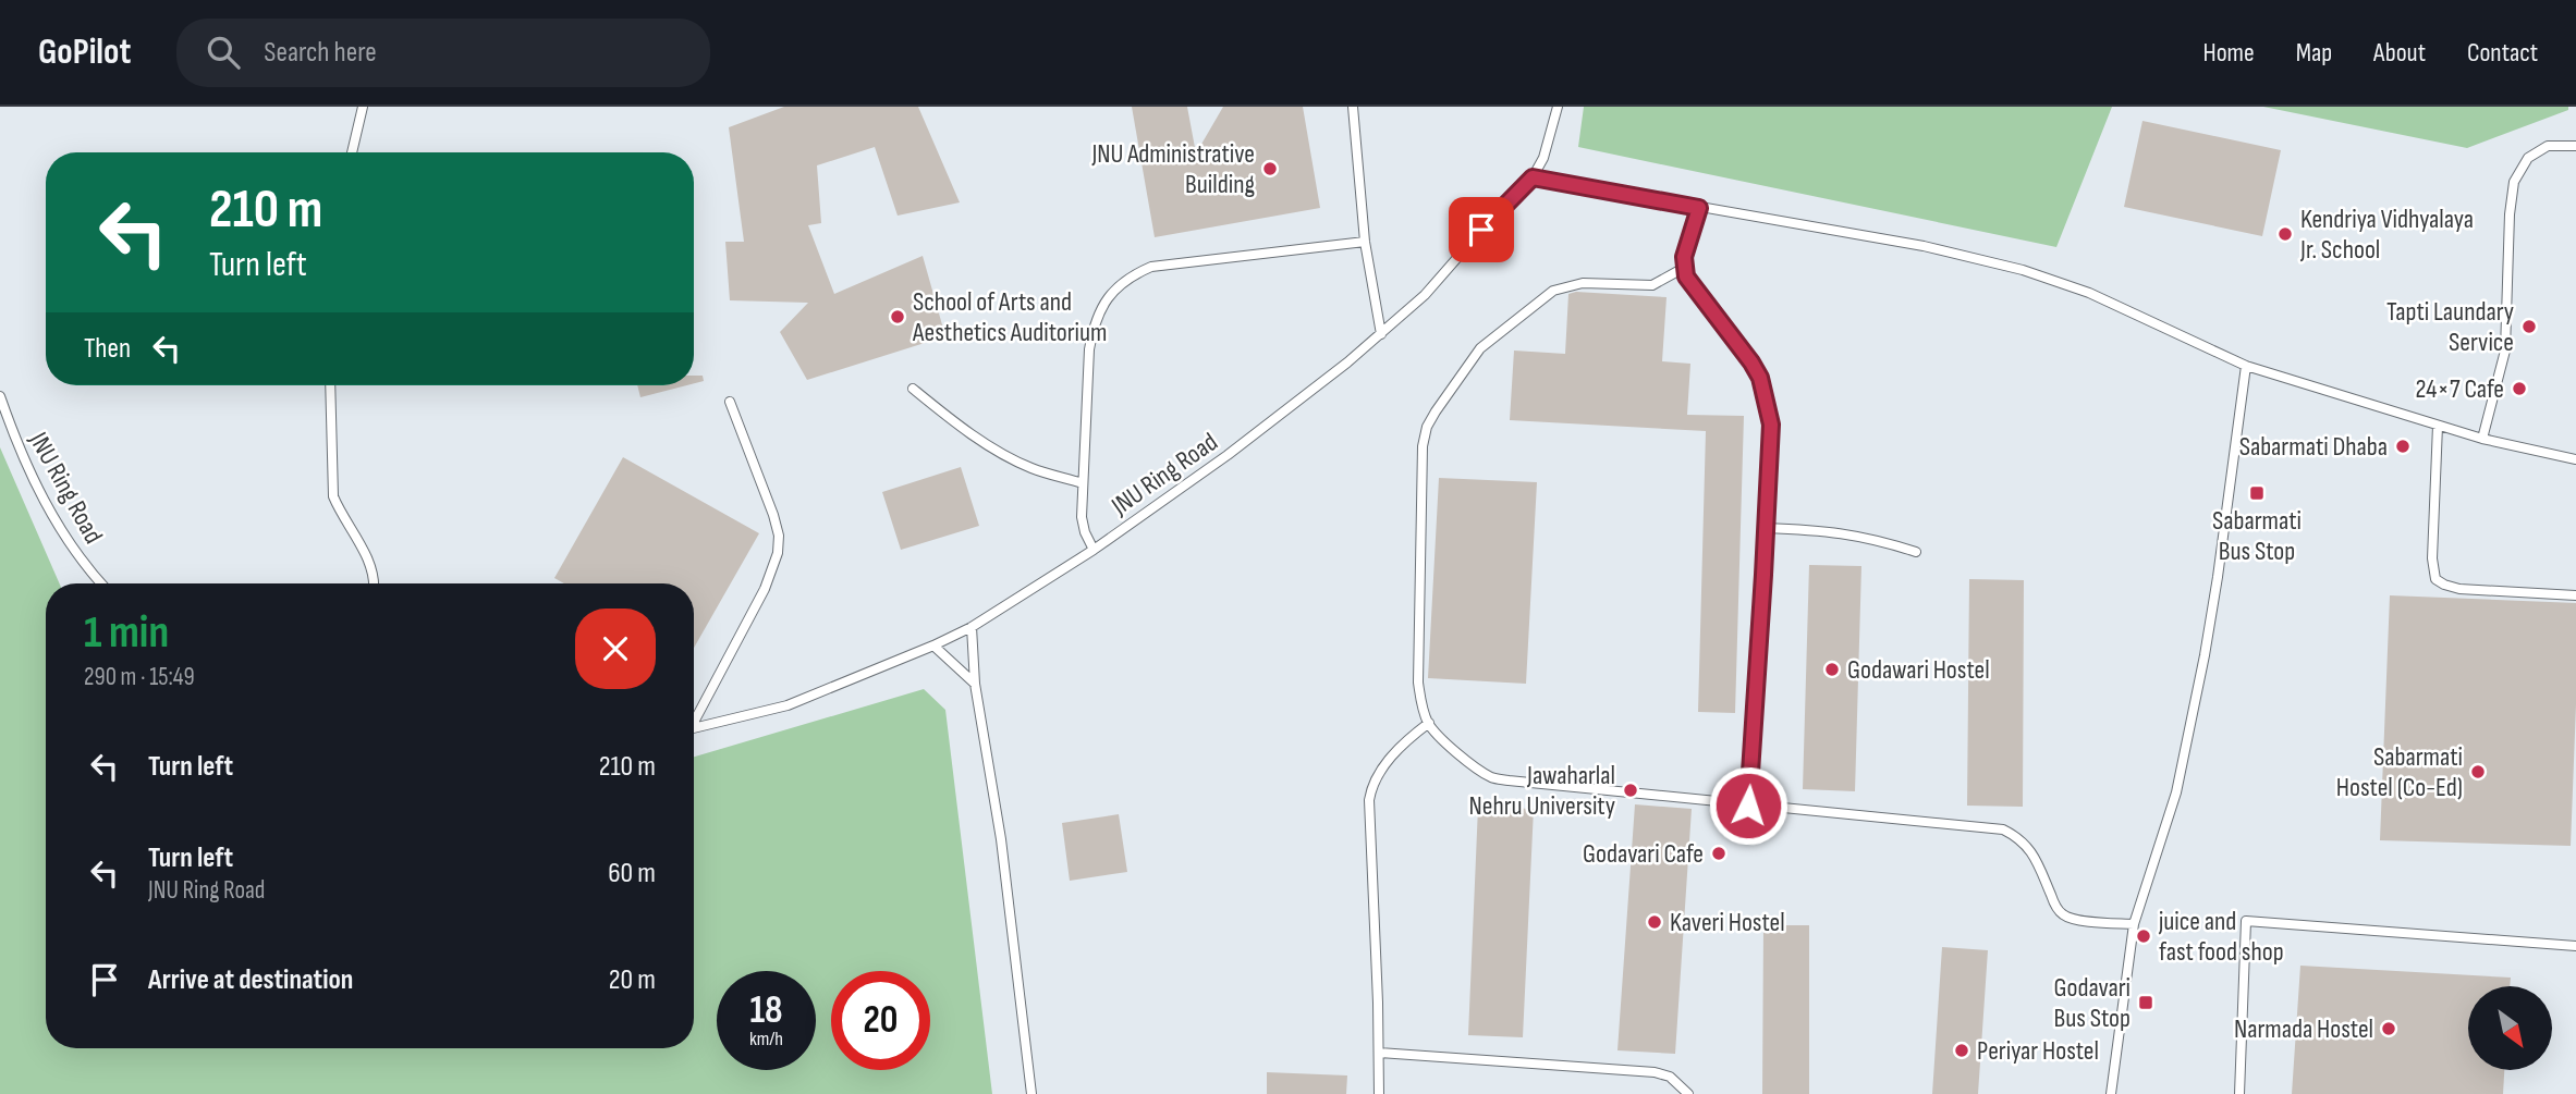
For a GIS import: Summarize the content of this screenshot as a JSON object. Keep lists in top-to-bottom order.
{
  "streets": {
    "lane": ["JNU Ring Road"]
  },
  "places": {
    "other": [
      "JNU Administrative Building",
      "Kendriya Vidhyalaya Jr. School",
      "School of Arts and Aesthetics Auditorium",
      "Tapti Laundary Service",
      "24×7 Cafe",
      "Sabarmati Dhaba",
      "Godawari Hostel",
      "Sabarmati Hostel (Co-Ed)",
      "Jawaharlal Nehru University",
      "Godavari Cafe",
      "Kaveri Hostel",
      "juice and fast food shop",
      "Narmada Hostel",
      "Periyar Hostel"
    ],
    "transit": ["Sabarmati Bus Stop", "Godavari Bus Stop"]
  },
  "north": "bottom right",
  "page": {
    "header": "GoPilot",
    "search": "Search here",
    "nav": [
      "Home",
      "Map",
      "About",
      "Contact"
    ],
    "turn": ["210 m", "Turn left"],
    "then": "Then",
    "heading": ["1 min", "290 m · 15:49"],
    "list": [
      {
        "name": "Turn left",
        "value": "210 m"
      },
      {
        "name": "Turn left",
        "note": "JNU Ring Road",
        "value": "60 m"
      },
      {
        "name": "Arrive at destination",
        "value": "20 m"
      }
    ],
    "speed": "18 km/h",
    "limit": "20"
  }
}
